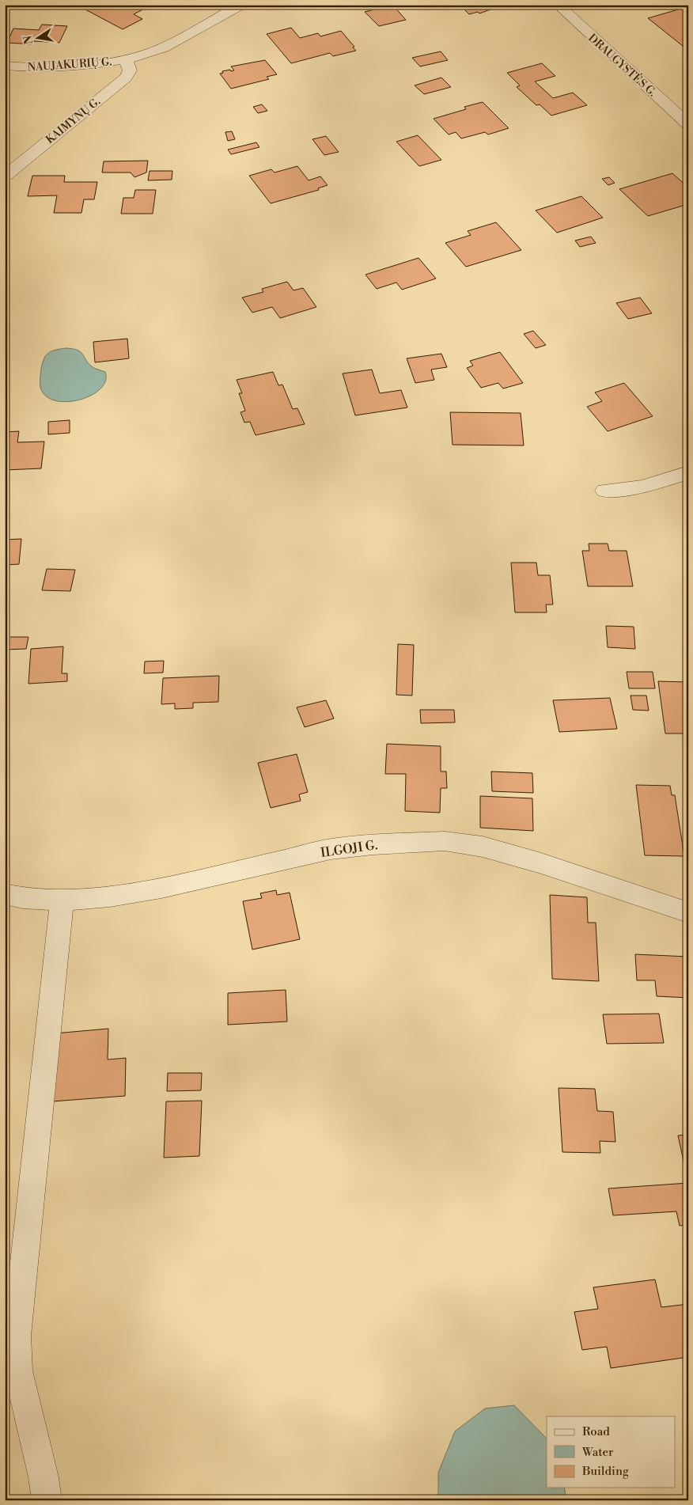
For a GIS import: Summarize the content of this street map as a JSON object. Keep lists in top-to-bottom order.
{
  "streets": {
    "street": [
      "NAUJAKURIŲ G.",
      "DRAUGYSTĖS G.",
      "KAIMYNŲ G.",
      "ILGOJI G."
    ]
  },
  "crossings": [
    ["NAUJAKURIŲ G.", "KAIMYNŲ G."]
  ],
  "legend": ["Road", "Water", "Building"],
  "north": "left"
}
